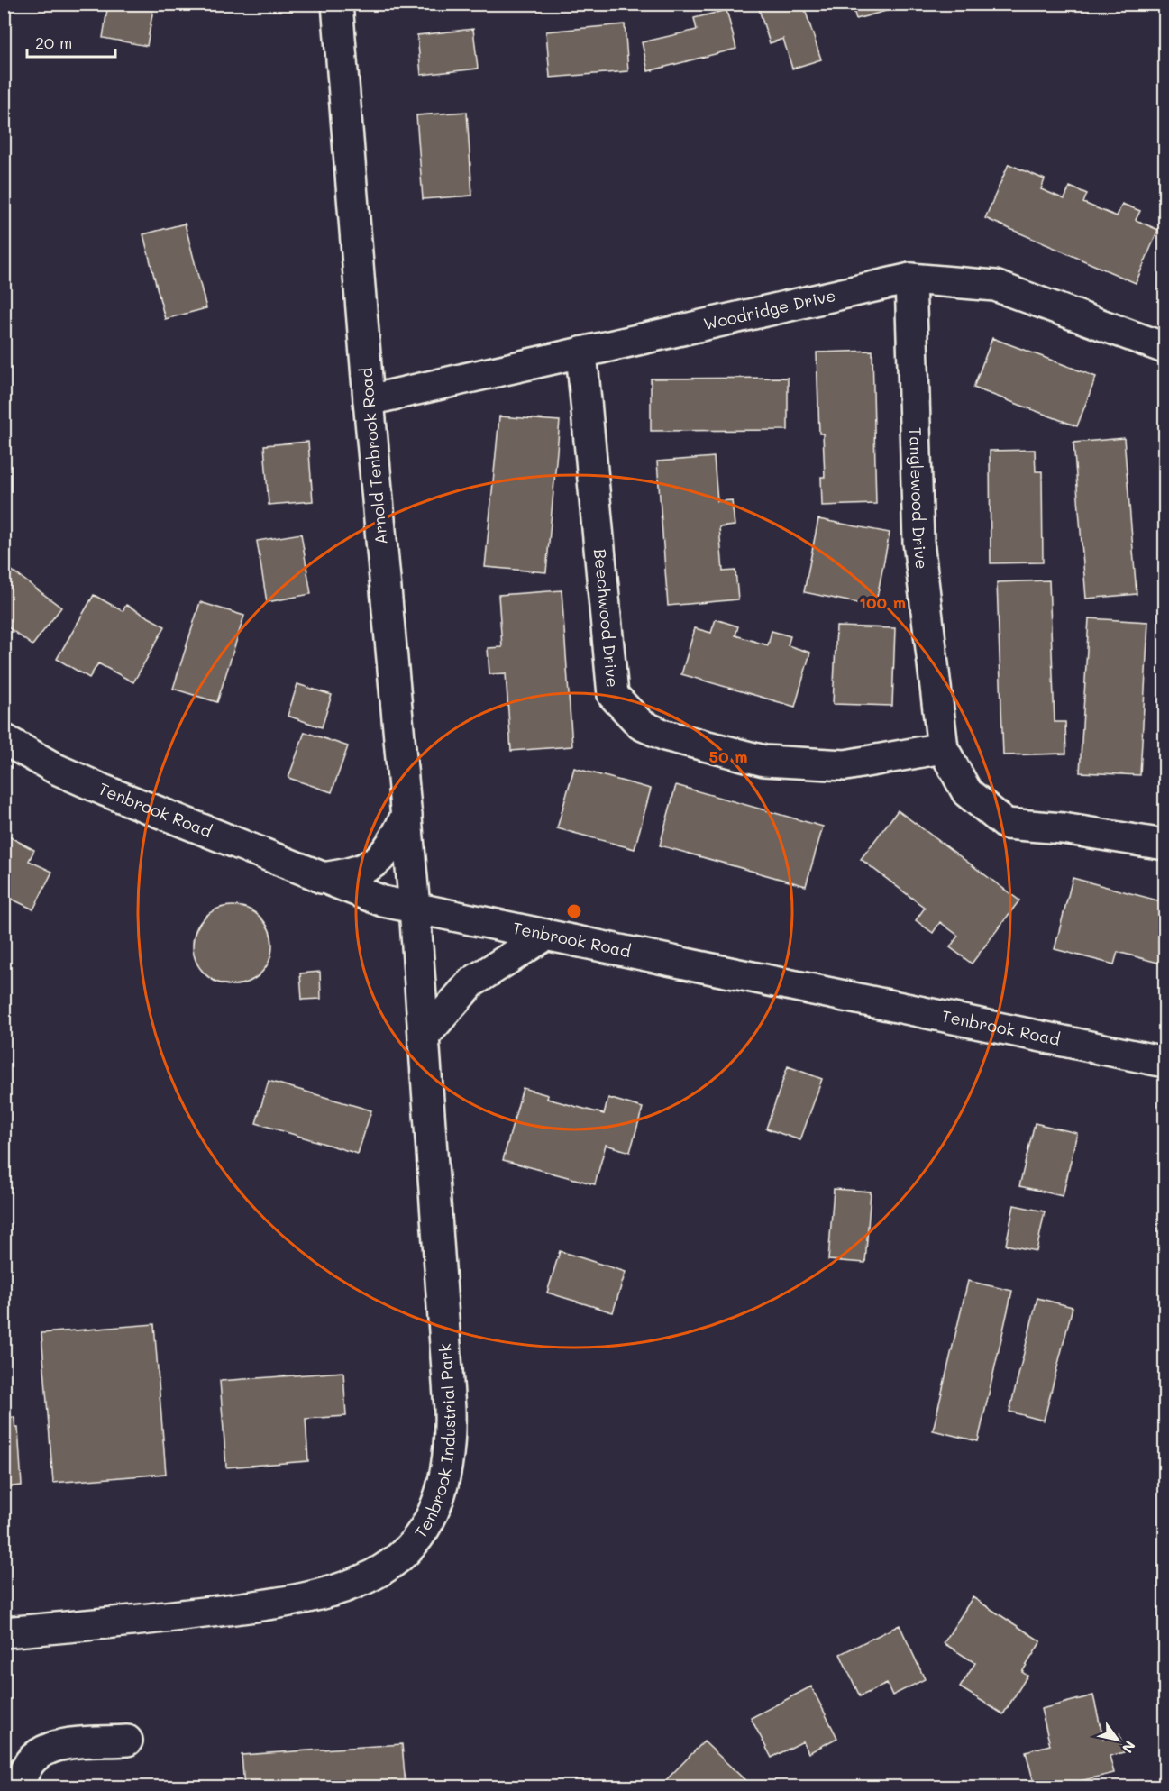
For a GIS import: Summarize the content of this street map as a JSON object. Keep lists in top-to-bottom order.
{
  "streets": {
    "street": [
      "Woodridge Drive",
      "Arnold Tenbrook Road",
      "Tanglewood Drive",
      "Beechwood Drive",
      "Tenbrook Road",
      "Tenbrook Industrial Park"
    ]
  },
  "crossings": [
    ["Woodridge Drive", "Arnold Tenbrook Road"],
    ["Woodridge Drive", "Tanglewood Drive"],
    ["Woodridge Drive", "Beechwood Drive"],
    ["Arnold Tenbrook Road", "Tenbrook Road"],
    ["Arnold Tenbrook Road", "Tenbrook Industrial Park"],
    ["Tanglewood Drive", "Beechwood Drive"],
    ["Tenbrook Road", "Tenbrook Industrial Park"]
  ],
  "scale_bar": "20 m",
  "north": "bottom right",
  "rings": ["100 m", "50 m"]
}
